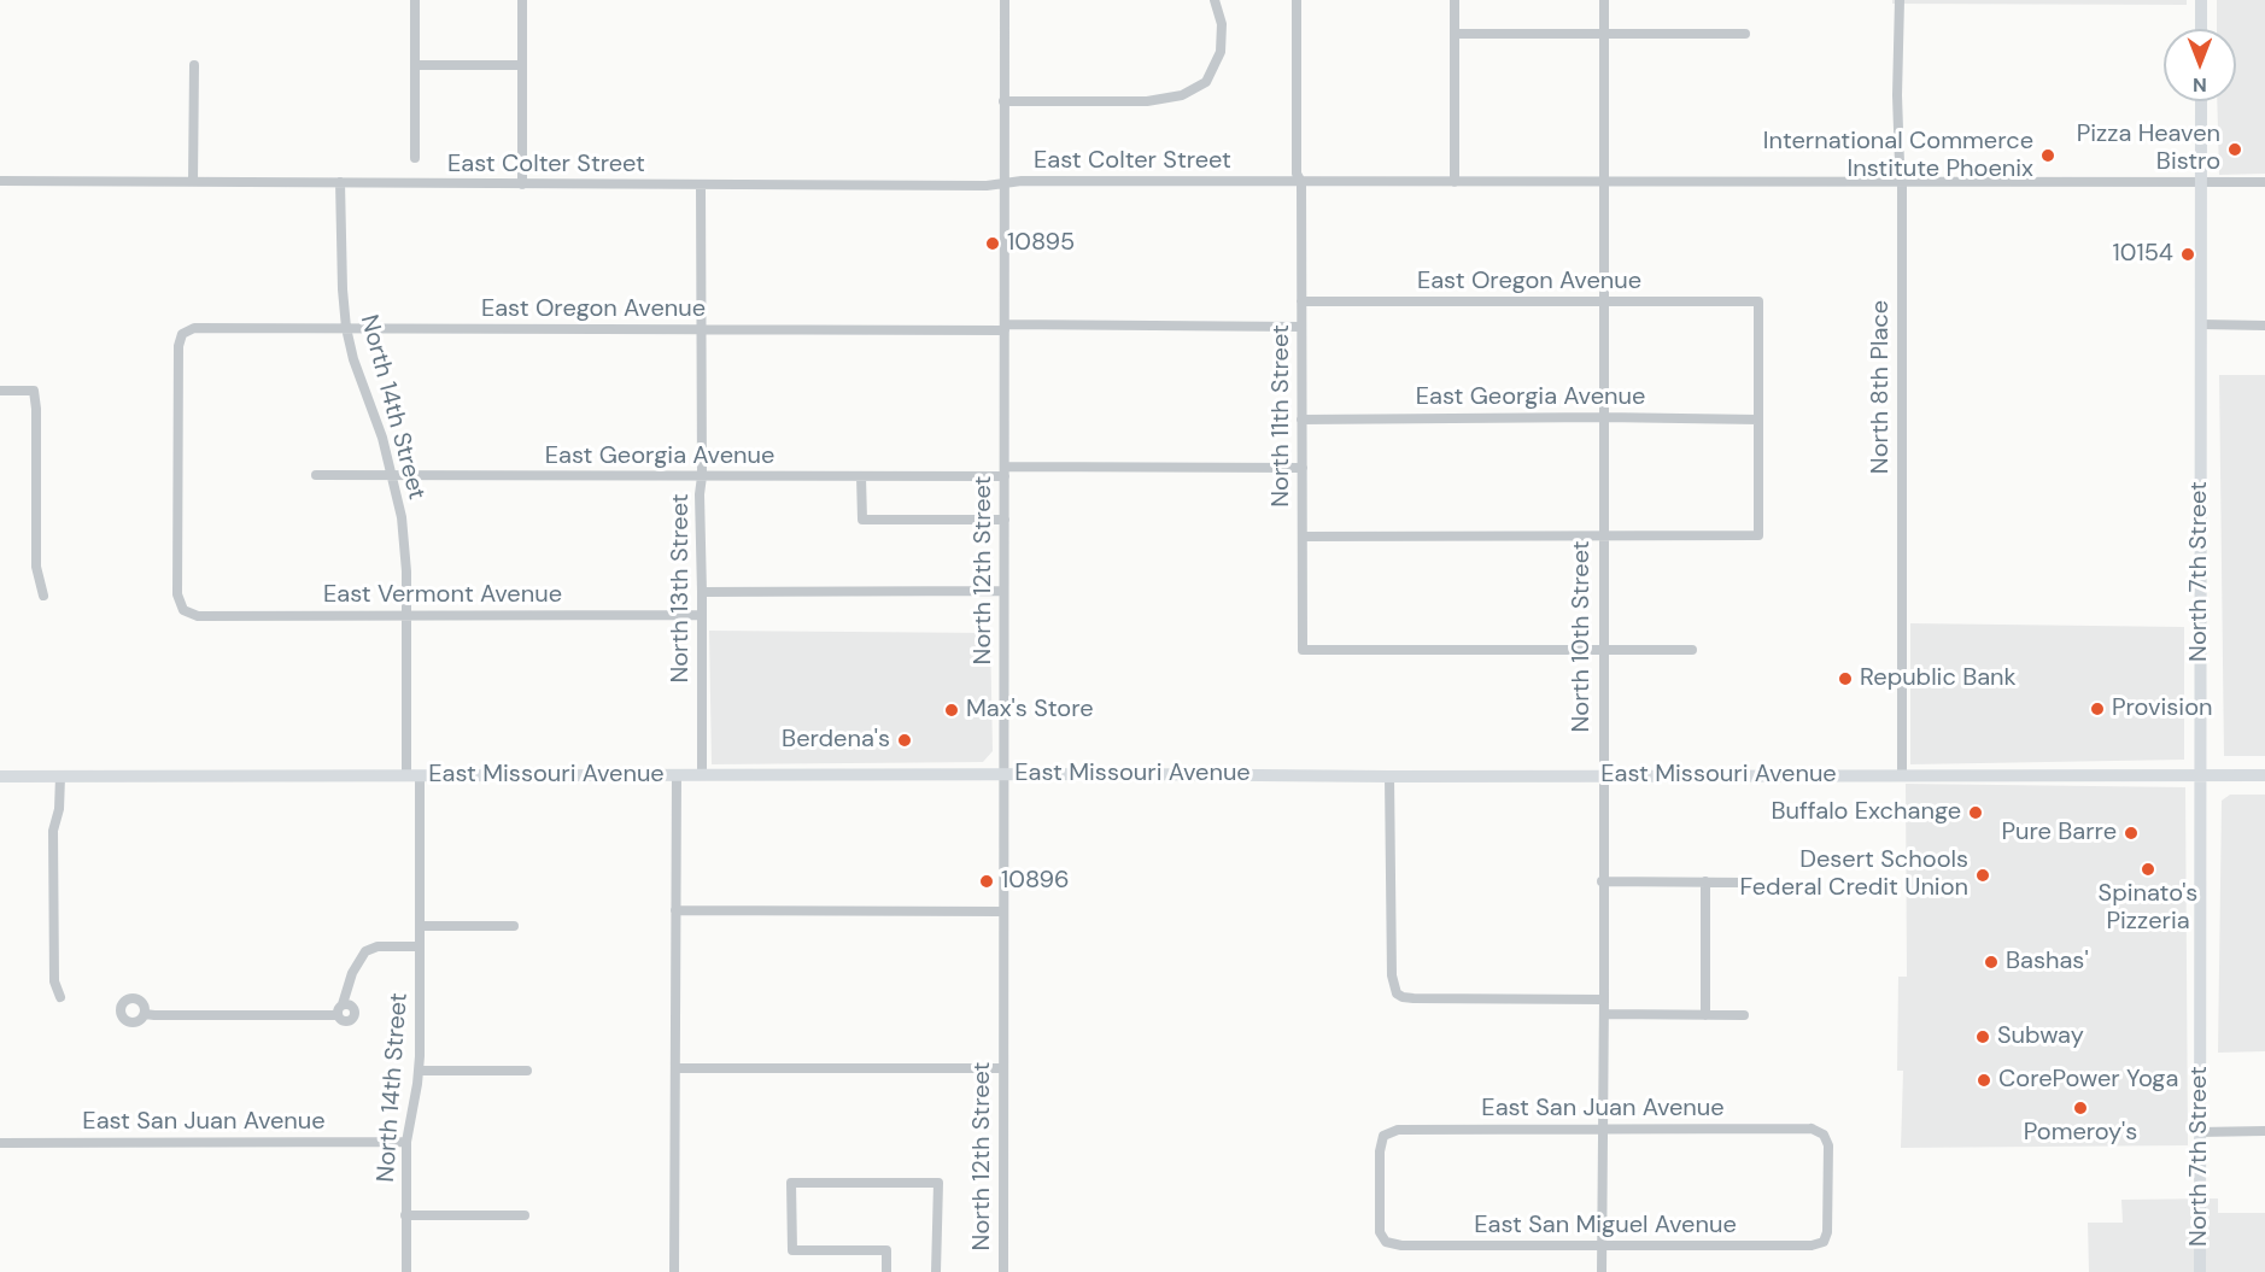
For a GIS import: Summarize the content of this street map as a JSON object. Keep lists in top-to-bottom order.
{
  "streets": {
    "main road": ["North 7th Street", "East Missouri Avenue"],
    "street": [
      "East Colter Street",
      "East Oregon Avenue",
      "North 8th Place",
      "East Georgia Avenue",
      "North 14th Street",
      "North 11th Street",
      "North 12th Street",
      "North 13th Street",
      "East Vermont Avenue",
      "North 10th Street",
      "East San Juan Avenue",
      "East San Miguel Avenue"
    ]
  },
  "crossings": [
    ["East Colter Street", "North 8th Place"],
    ["East Colter Street", "North 14th Street"],
    ["East Colter Street", "North 11th Street"],
    ["East Colter Street", "North 12th Street"],
    ["East Colter Street", "North 7th Street"],
    ["East Colter Street", "North 13th Street"],
    ["East Colter Street", "North 10th Street"],
    ["East Oregon Avenue", "East Georgia Avenue"],
    ["East Oregon Avenue", "North 14th Street"],
    ["East Oregon Avenue", "North 11th Street"],
    ["East Oregon Avenue", "North 12th Street"],
    ["East Oregon Avenue", "North 13th Street"],
    ["East Oregon Avenue", "East Vermont Avenue"],
    ["East Oregon Avenue", "North 10th Street"],
    ["North 8th Place", "East Missouri Avenue"],
    ["East Georgia Avenue", "North 14th Street"],
    ["East Georgia Avenue", "North 11th Street"],
    ["East Georgia Avenue", "North 12th Street"],
    ["East Georgia Avenue", "North 13th Street"],
    ["East Georgia Avenue", "North 10th Street"],
    ["North 14th Street", "East Vermont Avenue"],
    ["North 14th Street", "East Missouri Avenue"],
    ["North 14th Street", "East San Juan Avenue"],
    ["North 11th Street", "North 10th Street"],
    ["North 12th Street", "East Missouri Avenue"],
    ["North 7th Street", "East Missouri Avenue"],
    ["North 13th Street", "East Vermont Avenue"],
    ["North 13th Street", "East Missouri Avenue"],
    ["North 10th Street", "East Missouri Avenue"],
    ["North 10th Street", "East San Juan Avenue"],
    ["North 10th Street", "East San Miguel Avenue"],
    ["East San Juan Avenue", "East San Miguel Avenue"]
  ],
  "places": [
    "Pizza Heaven Bistro",
    "International Commerce Institute Phoenix",
    "10895",
    "10154",
    "Republic Bank",
    "Provision",
    "Max's Store",
    "Berdena's",
    "Buffalo Exchange",
    "Pure Barre",
    "Spinato's Pizzeria",
    "Desert Schools Federal Credit Union",
    "10896",
    "Bashas'",
    "Subway",
    "CorePower Yoga",
    "Pomeroy's"
  ],
  "north": "bottom"
}
